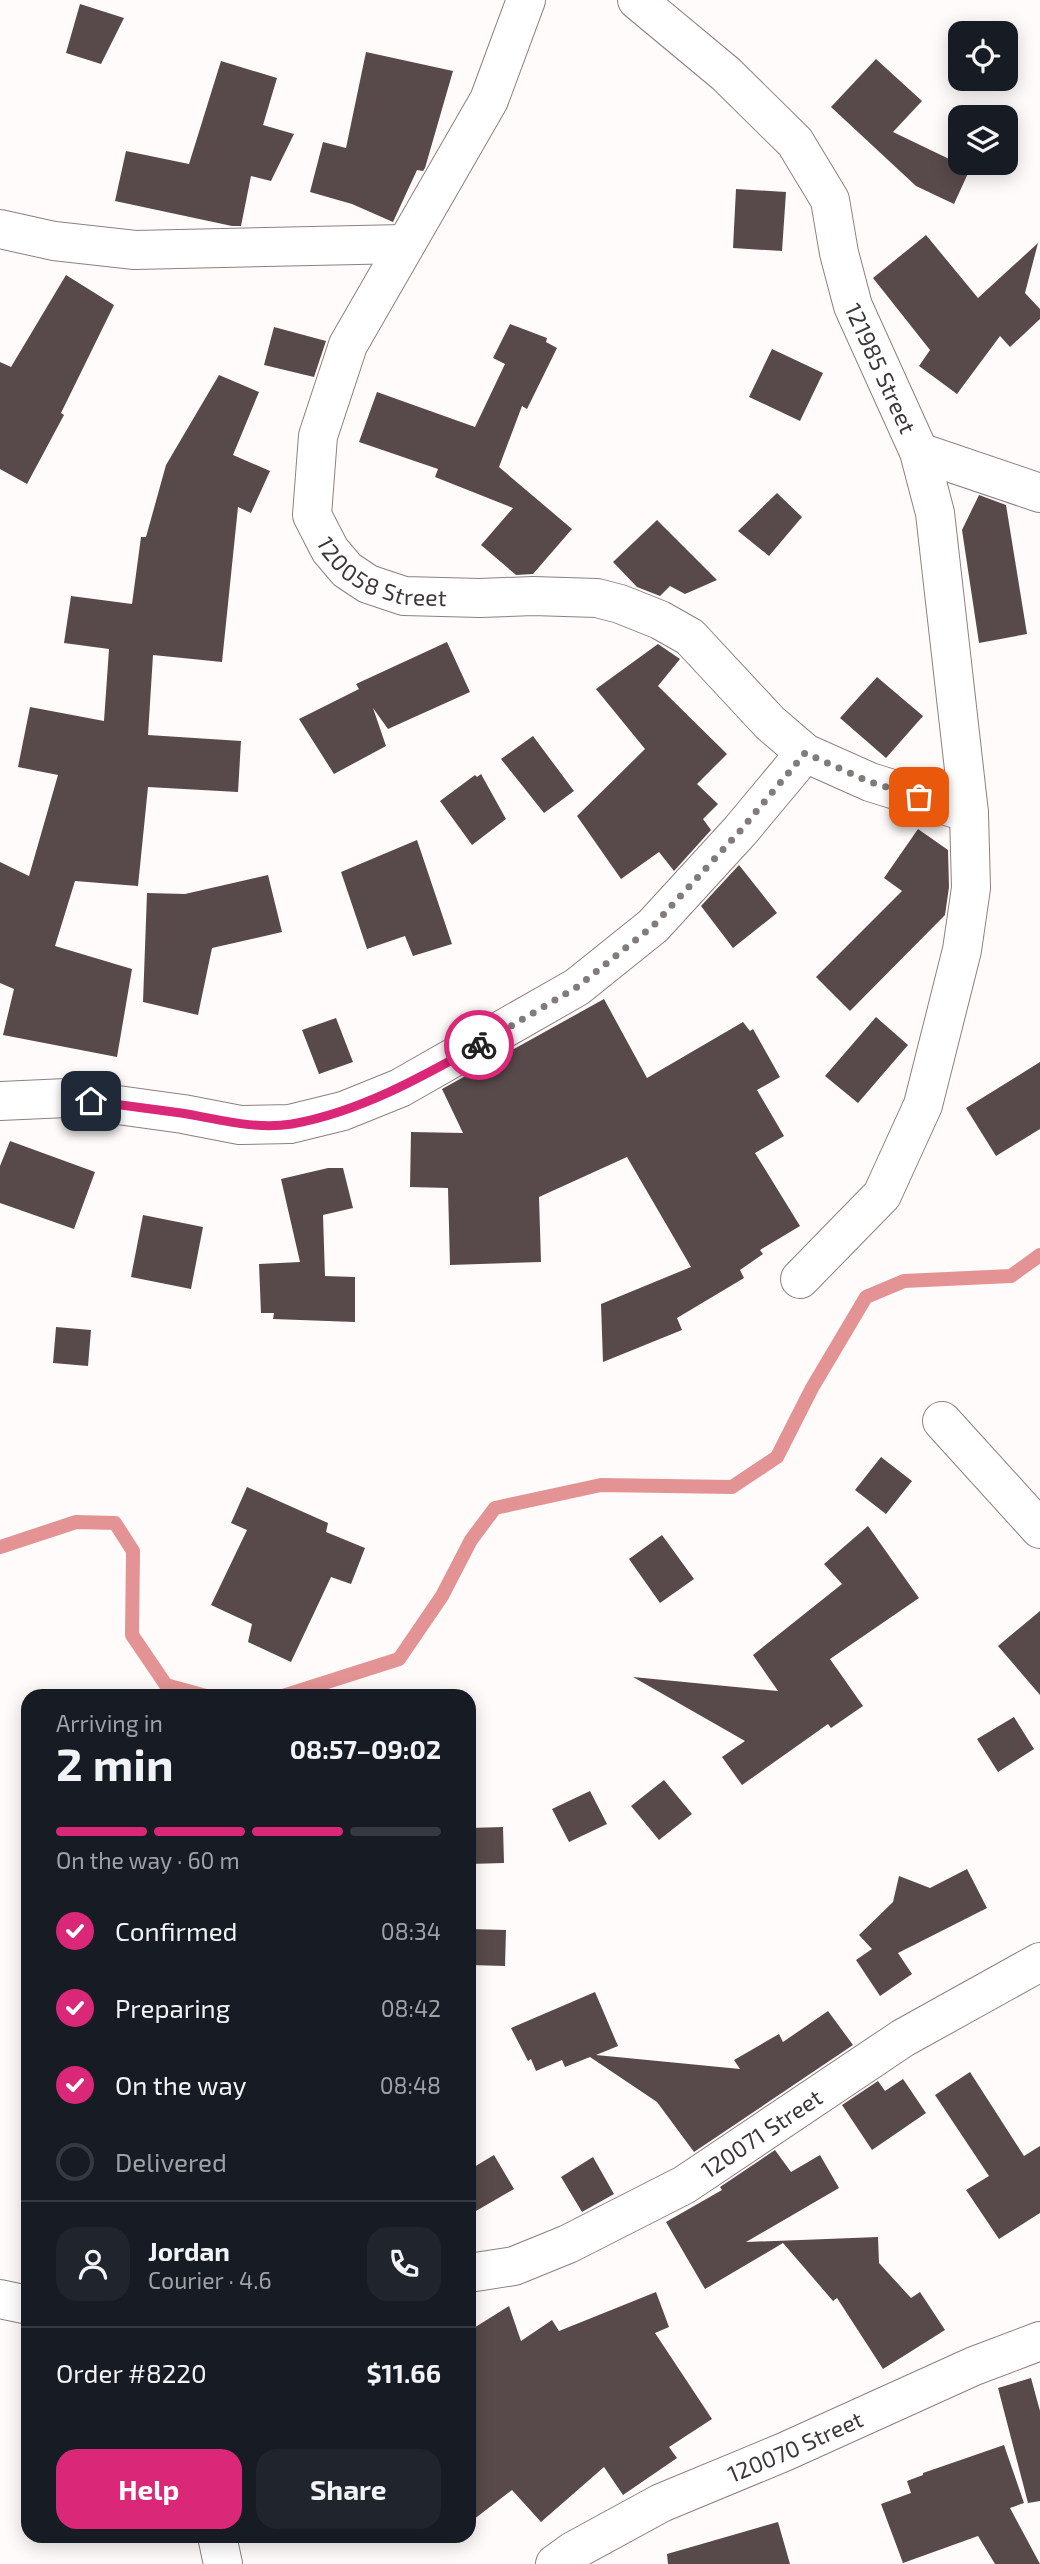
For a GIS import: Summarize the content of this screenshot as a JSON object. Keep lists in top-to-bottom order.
{
  "streets": {
    "street": [
      "121985 Street",
      "120058 Street",
      "120071 Street",
      "120070 Street"
    ]
  },
  "crossings": [
    ["121985 Street", "120058 Street"]
  ],
  "page": {
    "heading": ["2 min", "Arriving in", "08:57–09:02"],
    "panel": [
      "Jordan",
      "Courier · 4.6",
      "Order #8220",
      "$11.66"
    ],
    "bar": "On the way · 60 m",
    "list": [
      ["Confirmed", "08:34"],
      ["Preparing", "08:42"],
      ["On the way", "08:48"],
      "Delivered"
    ],
    "buttons": ["Help", "Share"]
  }
}
